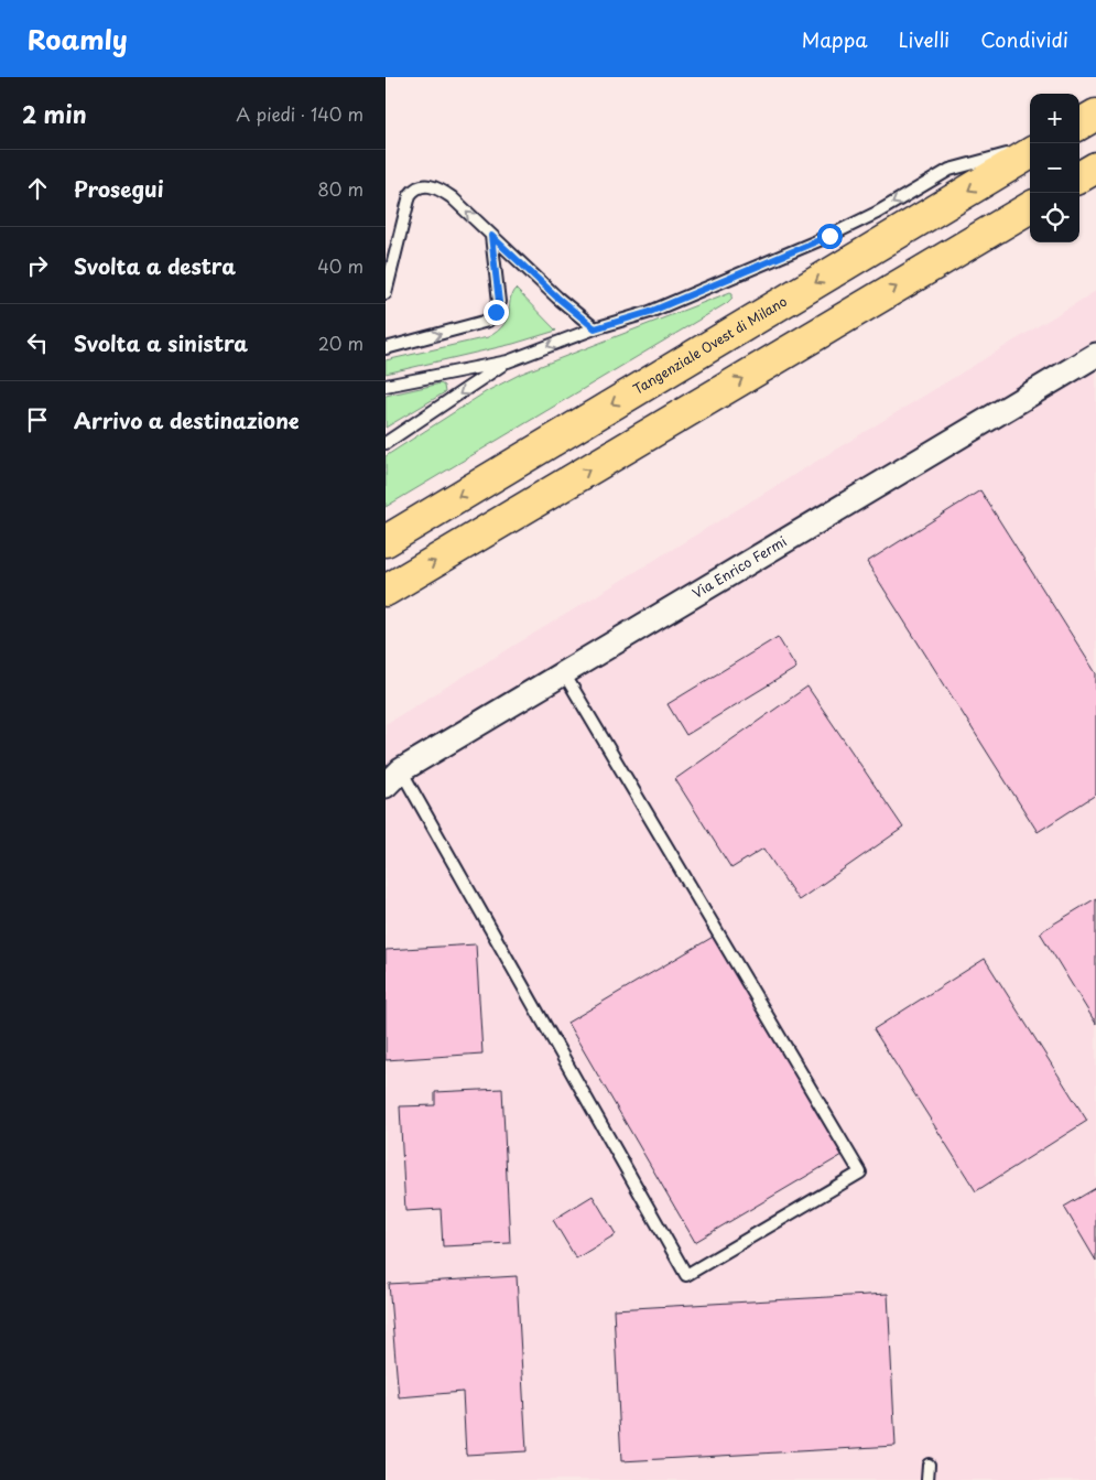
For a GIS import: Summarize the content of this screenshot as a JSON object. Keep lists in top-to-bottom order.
{
  "streets": {
    "highway": ["Tangenziale Ovest di Milano"],
    "street": ["Via Enrico Fermi"]
  },
  "page": {
    "header": "Roamly",
    "nav": ["Mappa", "Livelli", "Condividi"],
    "heading": ["2 min", "A piedi · 140 m"],
    "map_buttons": ["+", "−"],
    "list": [
      ["Prosegui", "80 m"],
      ["Svolta a destra", "40 m"],
      ["Svolta a sinistra", "20 m"],
      "Arrivo a destinazione"
    ]
  }
}
